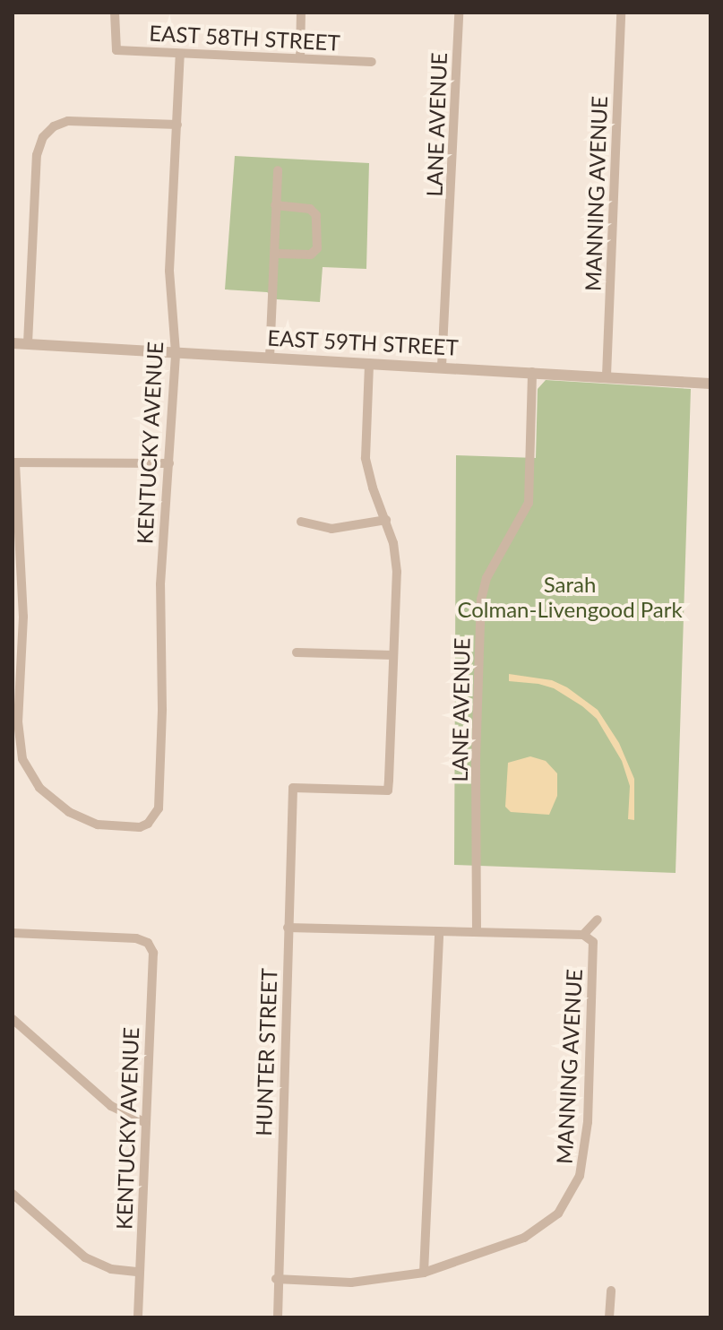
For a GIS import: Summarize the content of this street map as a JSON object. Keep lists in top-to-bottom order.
{
  "streets": {
    "street": [
      "EAST 58TH STREET",
      "LANE AVENUE",
      "MANNING AVENUE",
      "EAST 59TH STREET",
      "KENTUCKY AVENUE",
      "HUNTER STREET"
    ]
  },
  "crossings": [
    ["EAST 58TH STREET", "KENTUCKY AVENUE"],
    ["LANE AVENUE", "EAST 59TH STREET"],
    ["MANNING AVENUE", "EAST 59TH STREET"],
    ["EAST 59TH STREET", "KENTUCKY AVENUE"]
  ],
  "parks": ["Sarah Colman-Livengood Park"]
}
